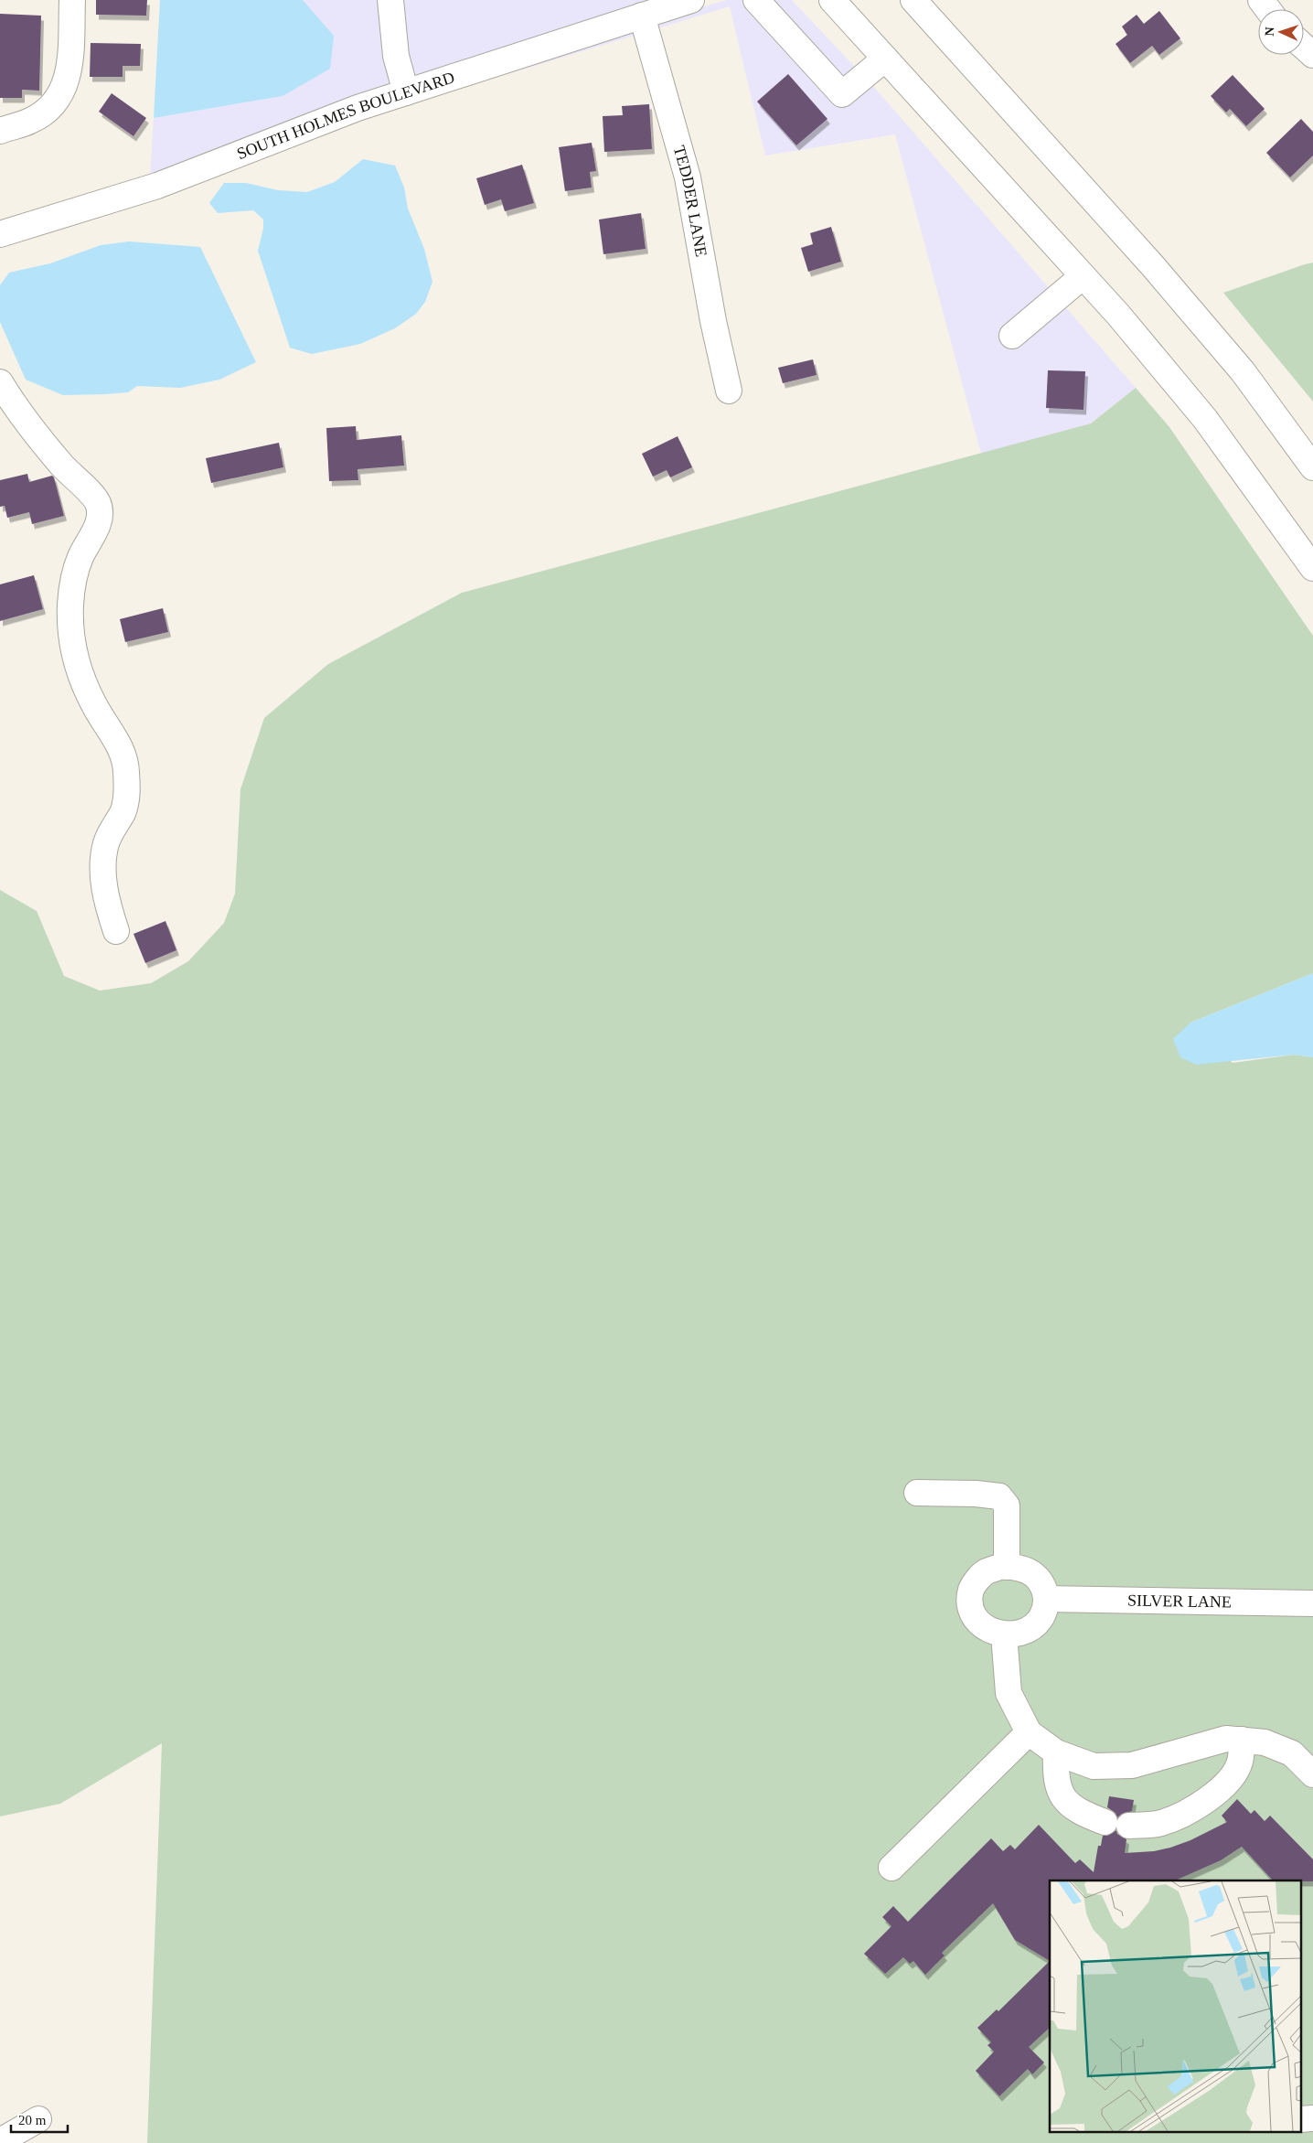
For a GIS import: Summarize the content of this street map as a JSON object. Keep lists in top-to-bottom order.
{
  "streets": {
    "main road": ["SOUTH HOLMES BOULEVARD", "TEDDER LANE", "SILVER LANE"]
  },
  "crossings": [
    ["SOUTH HOLMES BOULEVARD", "TEDDER LANE"]
  ],
  "scale_bar": "20 m",
  "north": "left"
}
